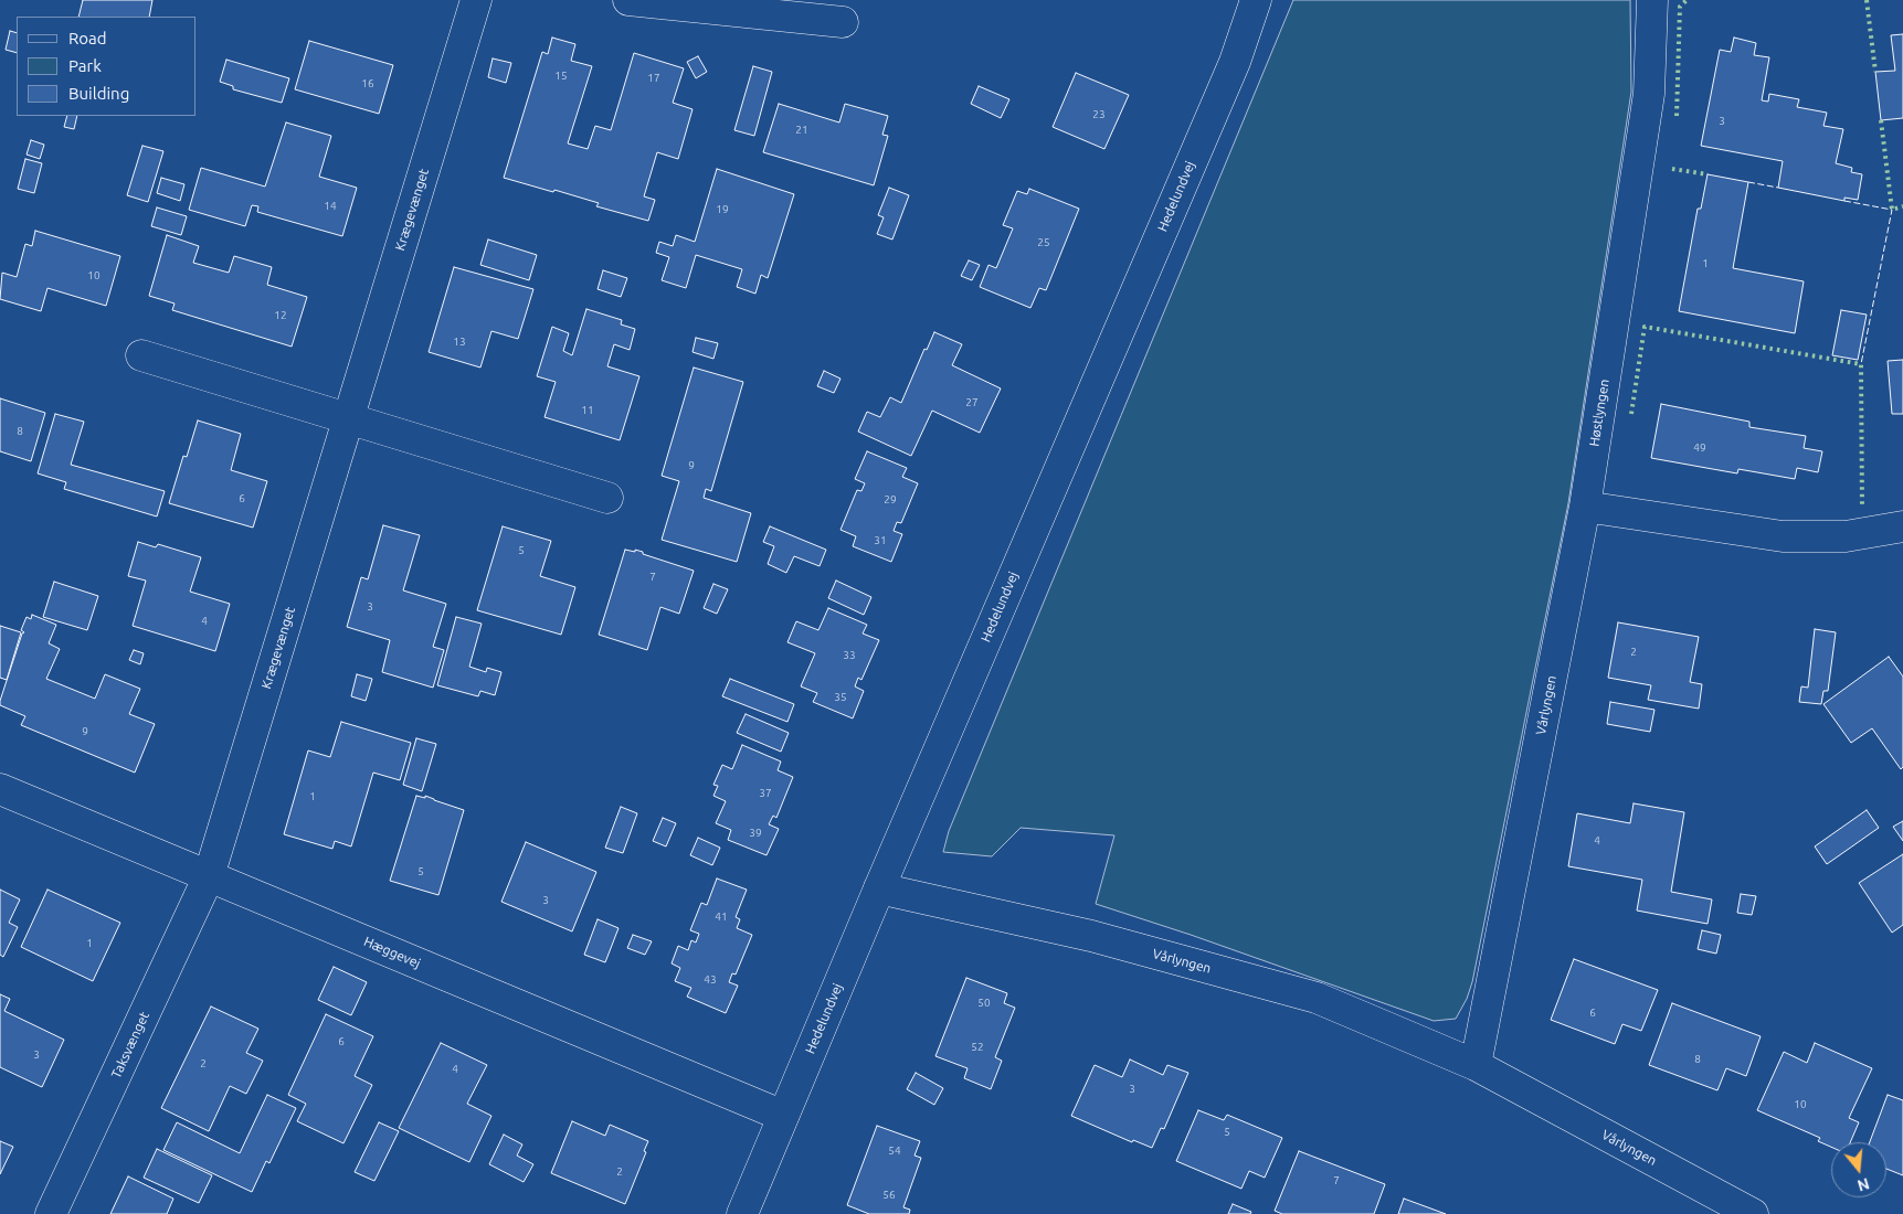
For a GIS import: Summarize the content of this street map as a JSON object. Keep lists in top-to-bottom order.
{
  "streets": {
    "street": [
      "Hedelundvej",
      "Krægevænget",
      "Høstlyngen",
      "Vårlyngen",
      "Hæggevej",
      "Taksvænget"
    ]
  },
  "crossings": [
    ["Hedelundvej", "Vårlyngen"],
    ["Hedelundvej", "Hæggevej"],
    ["Krægevænget", "Hæggevej"],
    ["Krægevænget", "Taksvænget"],
    ["Høstlyngen", "Vårlyngen"],
    ["Hæggevej", "Taksvænget"]
  ],
  "house_numbers": [
    "15",
    "17",
    "16",
    "23",
    "3",
    "21",
    "14",
    "19",
    "25",
    "1",
    "10",
    "12",
    "13",
    "27",
    "11",
    "8",
    "49",
    "9",
    "6",
    "29",
    "31",
    "5",
    "7",
    "3",
    "4",
    "2",
    "33",
    "35",
    "9",
    "37",
    "1",
    "39",
    "4",
    "5",
    "3",
    "41",
    "1",
    "43",
    "50",
    "6",
    "6",
    "52",
    "3",
    "8",
    "2",
    "4",
    "3",
    "10",
    "5",
    "54",
    "2",
    "7",
    "56"
  ],
  "legend": ["Road", "Park", "Building"],
  "north": "bottom"
}
